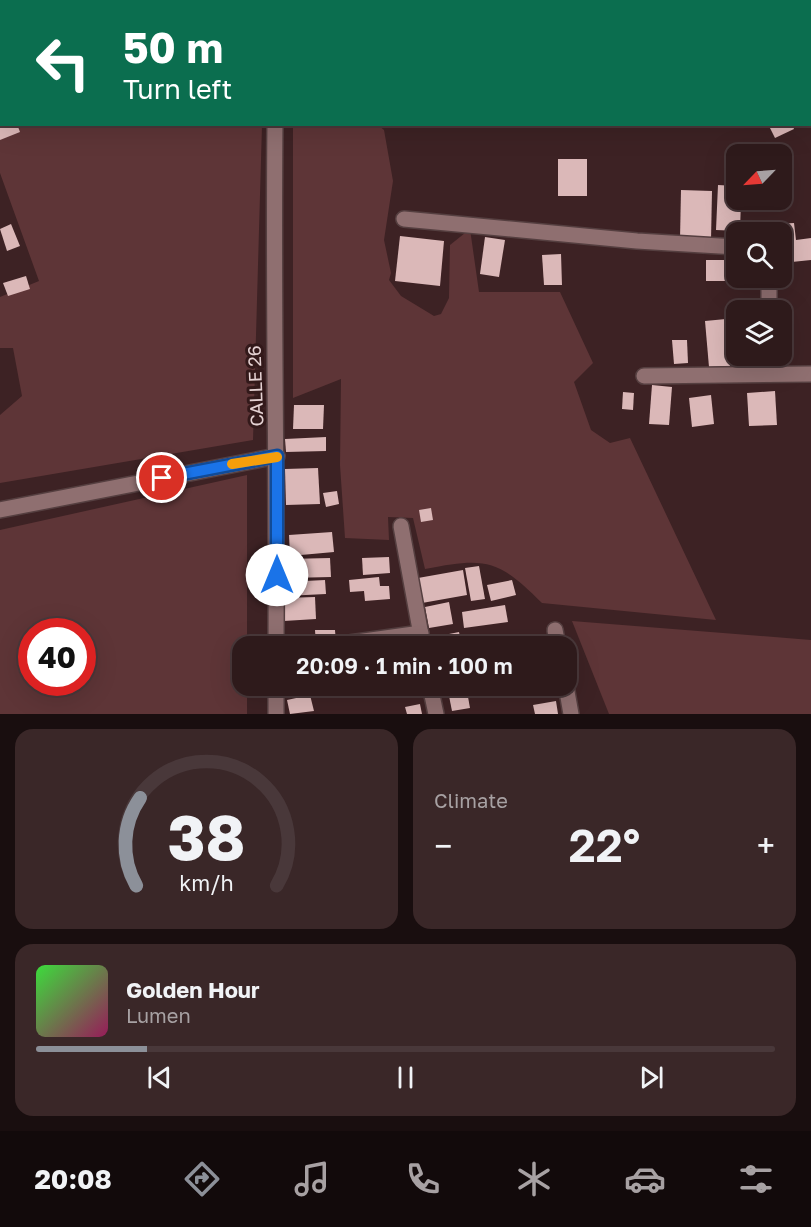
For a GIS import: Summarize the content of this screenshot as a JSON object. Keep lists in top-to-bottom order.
{
  "streets": {
    "street": ["CALLE 26"]
  },
  "north": "bottom left",
  "page": {
    "turn": ["50 m", "Turn left"],
    "limit": "40",
    "trip": "20:09 · 1 min · 100 m",
    "tile": "Climate",
    "heat": ["−", "22°", "+"],
    "song": ["Golden Hour", "Lumen"],
    "tabs": "20:08",
    "gauge": ["38", "km/h"]
  }
}
